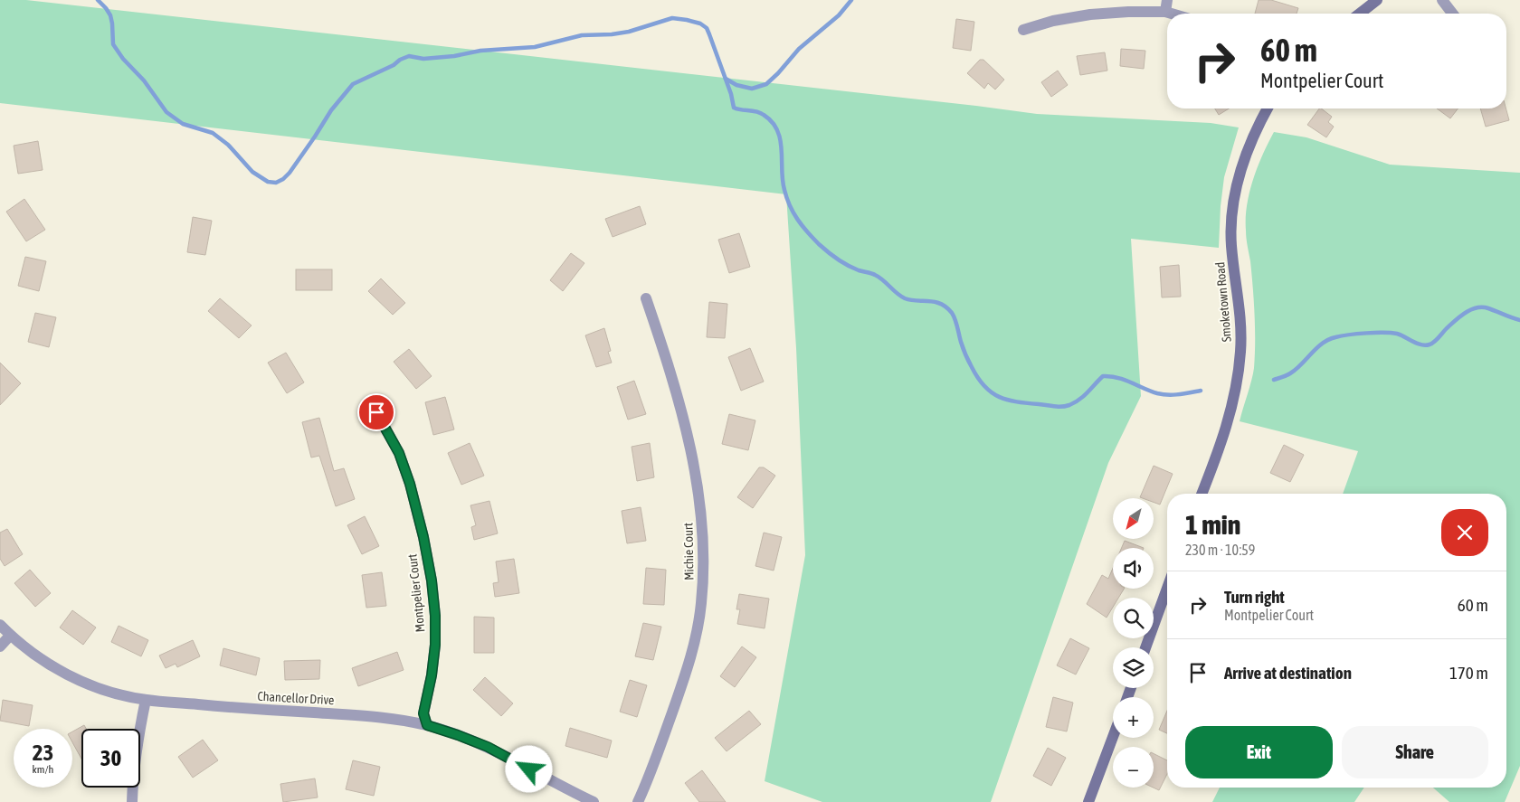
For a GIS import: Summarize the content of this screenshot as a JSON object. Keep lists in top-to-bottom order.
{
  "streets": {
    "main road": ["Smoketown Road"],
    "street": ["Michie Court", "Montpelier Court", "Chancellor Drive"]
  },
  "crossings": [
    ["Montpelier Court", "Chancellor Drive"]
  ],
  "north": "bottom left",
  "page": {
    "turn": ["60 m", "Montpelier Court"],
    "heading": ["1 min", "230 m · 10:59"],
    "map_buttons": ["+", "−"],
    "list": [
      {
        "name": "Turn right",
        "note": "Montpelier Court",
        "value": "60 m"
      },
      {
        "name": "Arrive at destination",
        "value": "170 m"
      }
    ],
    "buttons": ["Exit", "Share"],
    "speed": "23 km/h",
    "limit": "30"
  }
}
